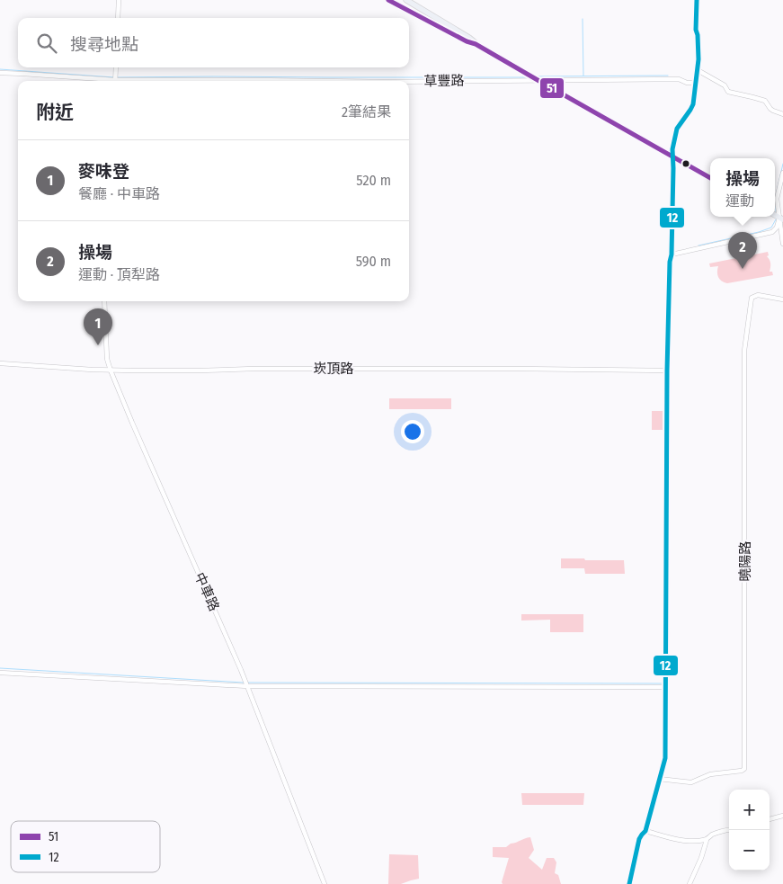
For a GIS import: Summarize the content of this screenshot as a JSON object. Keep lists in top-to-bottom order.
{
  "streets": {
    "street": [
      "草豐路",
      "崁頂路",
      "曉陽路",
      "中車路"
    ]
  },
  "crossings": [
    ["崁頂路", "中車路"]
  ],
  "lines": ["transit line 51", "transit line 12"],
  "legend": ["51", "12"],
  "page": {
    "search": "搜尋地點",
    "heading": ["附近", "2筆結果"],
    "list": [
      {
        "mark": "1",
        "name": "麥味登",
        "note": "餐廳 · 中車路",
        "value": "520 m"
      },
      {
        "mark": "2",
        "name": "操場",
        "note": "運動 · 頂犁路",
        "value": "590 m"
      }
    ],
    "popup": ["操場", "運動"],
    "pins": ["2", "1"],
    "map_buttons": ["+", "−"]
  }
}
